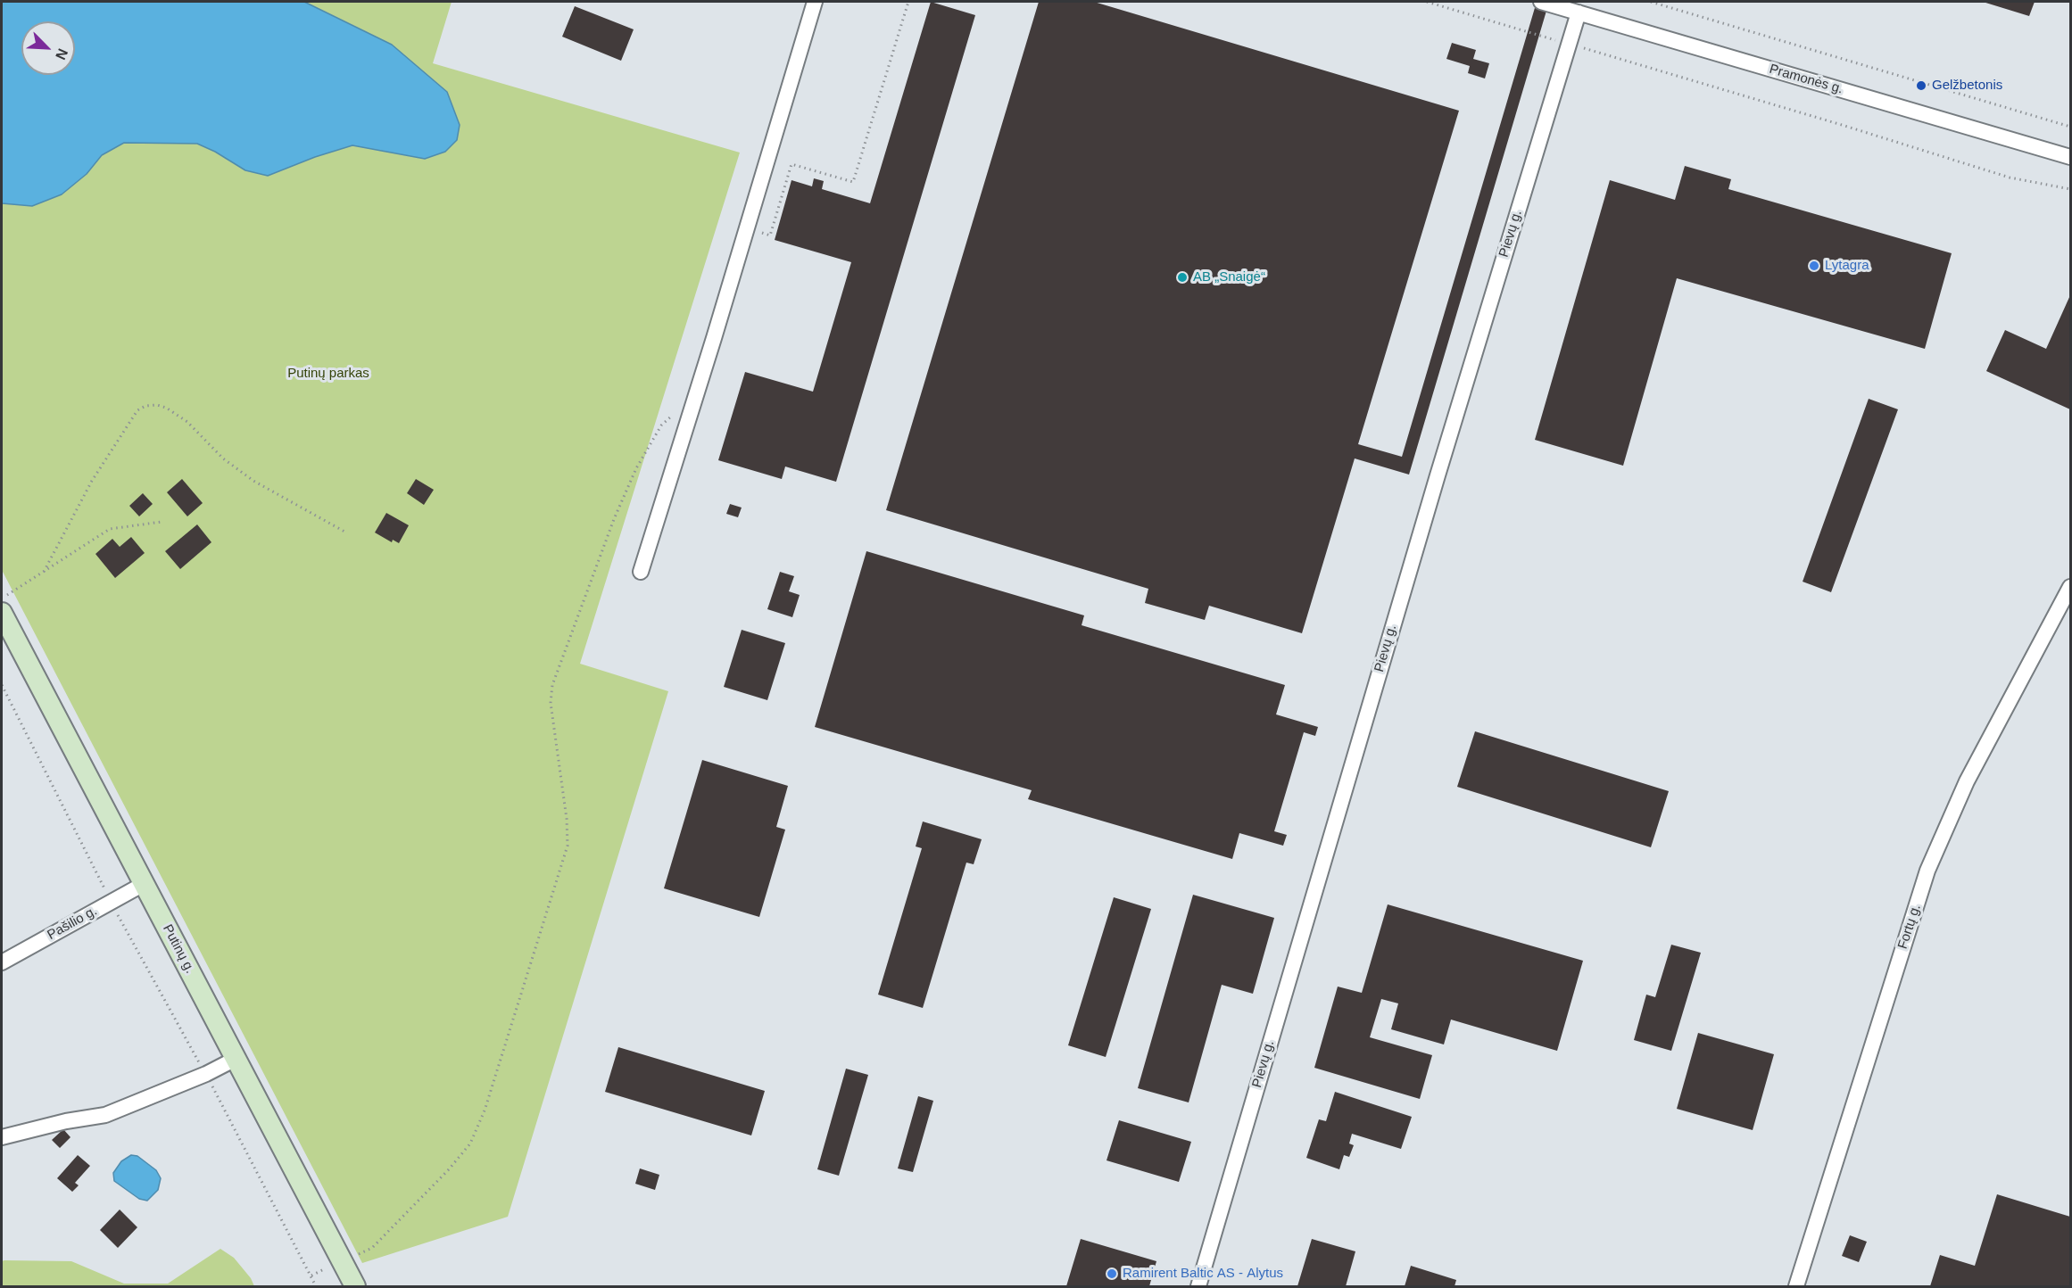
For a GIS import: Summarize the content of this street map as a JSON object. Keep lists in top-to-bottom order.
{
  "streets": {
    "main road": ["Putinų g."],
    "street": [
      "Pramonės g.",
      "Pievų g.",
      "Pašilio g.",
      "Fortų g."
    ]
  },
  "crossings": [
    ["Pramonės g.", "Pievų g."],
    ["Pašilio g.", "Putinų g."]
  ],
  "parks": ["Putinų parkas"],
  "places": [
    "Gelžbetonis",
    "Lytagra",
    "AB „Snaigė“",
    "Ramirent Baltic AS - Alytus"
  ],
  "north": "bottom right"
}
